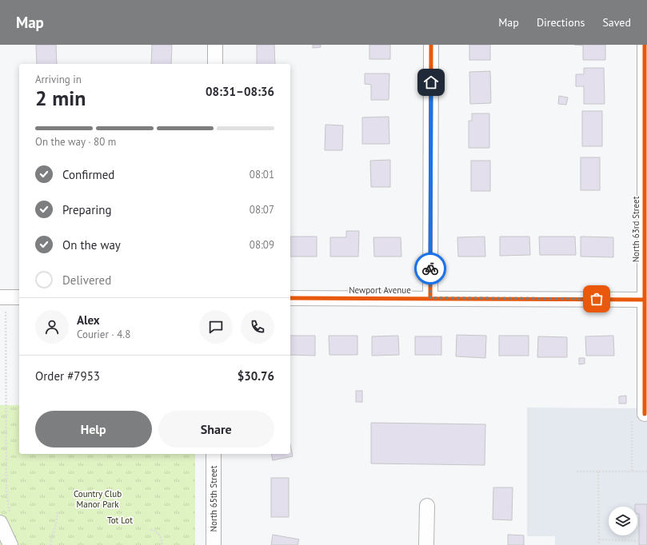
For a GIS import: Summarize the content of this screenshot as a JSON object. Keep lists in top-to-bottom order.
{
  "streets": {
    "street": ["North 63rd Street", "Newport Avenue", "North 65th Street"]
  },
  "crossings": [
    ["North 63rd Street", "Newport Avenue"]
  ],
  "parks": ["Country Club Manor Park", "Tot Lot"],
  "page": {
    "header": "Map",
    "nav": ["Map", "Directions", "Saved"],
    "heading": ["2 min", "Arriving in", "08:31–08:36"],
    "panel": [
      "Alex",
      "Courier · 4.8",
      "Order #7953",
      "$30.76"
    ],
    "bar": "On the way · 80 m",
    "list": [
      ["Confirmed", "08:01"],
      ["Preparing", "08:07"],
      ["On the way", "08:09"],
      "Delivered"
    ],
    "buttons": ["Help", "Share"]
  }
}
